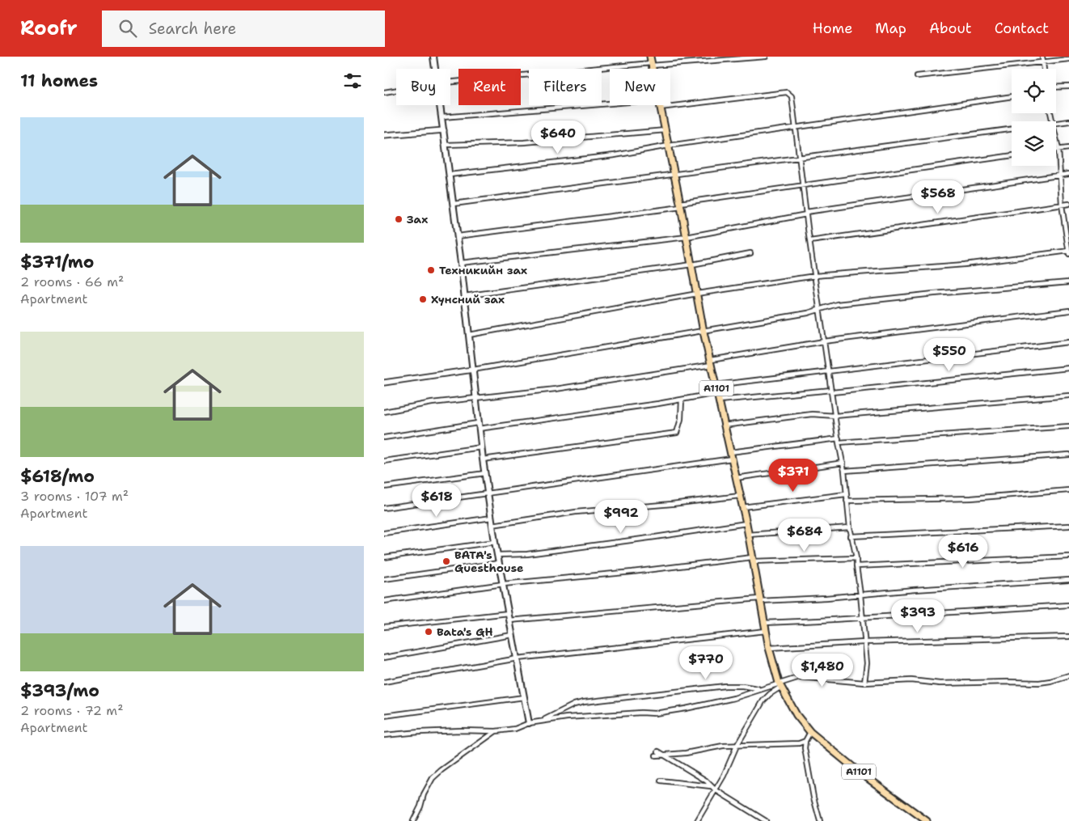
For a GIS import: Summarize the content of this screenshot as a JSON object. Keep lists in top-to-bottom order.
{
  "streets": {
    "main road": ["A1101"]
  },
  "places": [
    "Зах",
    "Техникийн зах",
    "Хүнсний зах",
    "BATA's Guesthouse",
    "Bata's GH"
  ],
  "page": {
    "header": "Roofr",
    "search": "Search here",
    "nav": [
      "Home",
      "Map",
      "About",
      "Contact"
    ],
    "heading": "11 homes",
    "chip": [
      "Buy",
      "Rent",
      "Filters",
      "New"
    ],
    "list": [
      {
        "name": "$371/mo",
        "note": "2 rooms · 66 m² · Apartment"
      },
      {
        "name": "$618/mo",
        "note": "3 rooms · 107 m² · Apartment"
      },
      {
        "name": "$393/mo",
        "note": "2 rooms · 72 m² · Apartment"
      }
    ],
    "price": [
      "$640",
      "$568",
      "$550",
      "$371",
      "$618",
      "$992",
      "$684",
      "$616",
      "$393",
      "$770",
      "$1,480"
    ]
  }
}
